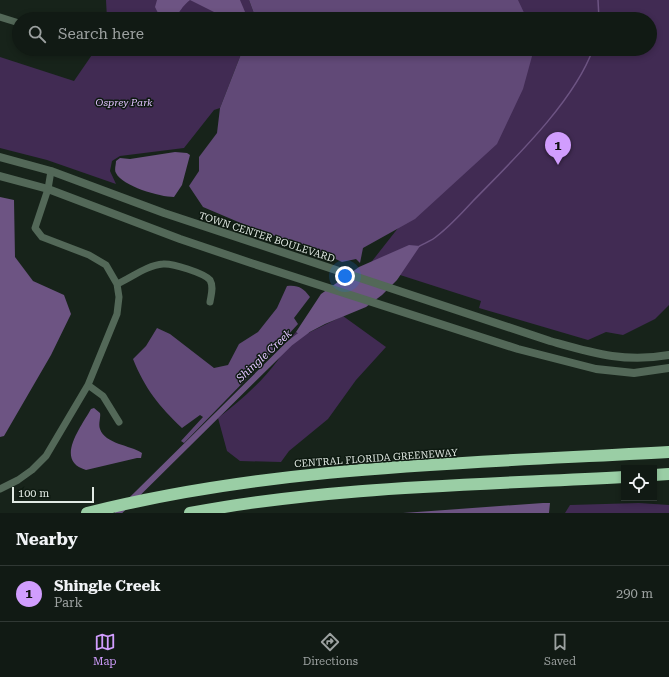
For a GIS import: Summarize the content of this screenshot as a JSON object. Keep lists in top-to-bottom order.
{
  "streets": {
    "highway": ["CENTRAL FLORIDA GREENEWAY"],
    "street": ["TOWN CENTER BOULEVARD"]
  },
  "water": ["Shingle Creek"],
  "parks": ["Osprey Park"],
  "scale_bar": "100 m",
  "page": {
    "search": "Search here",
    "pins": "1",
    "scale": "100 m",
    "heading": "Nearby",
    "list": [
      {
        "mark": "1",
        "name": "Shingle Creek",
        "note": "Park",
        "value": "290 m"
      }
    ],
    "nav": ["Map", "Directions", "Saved"]
  }
}
